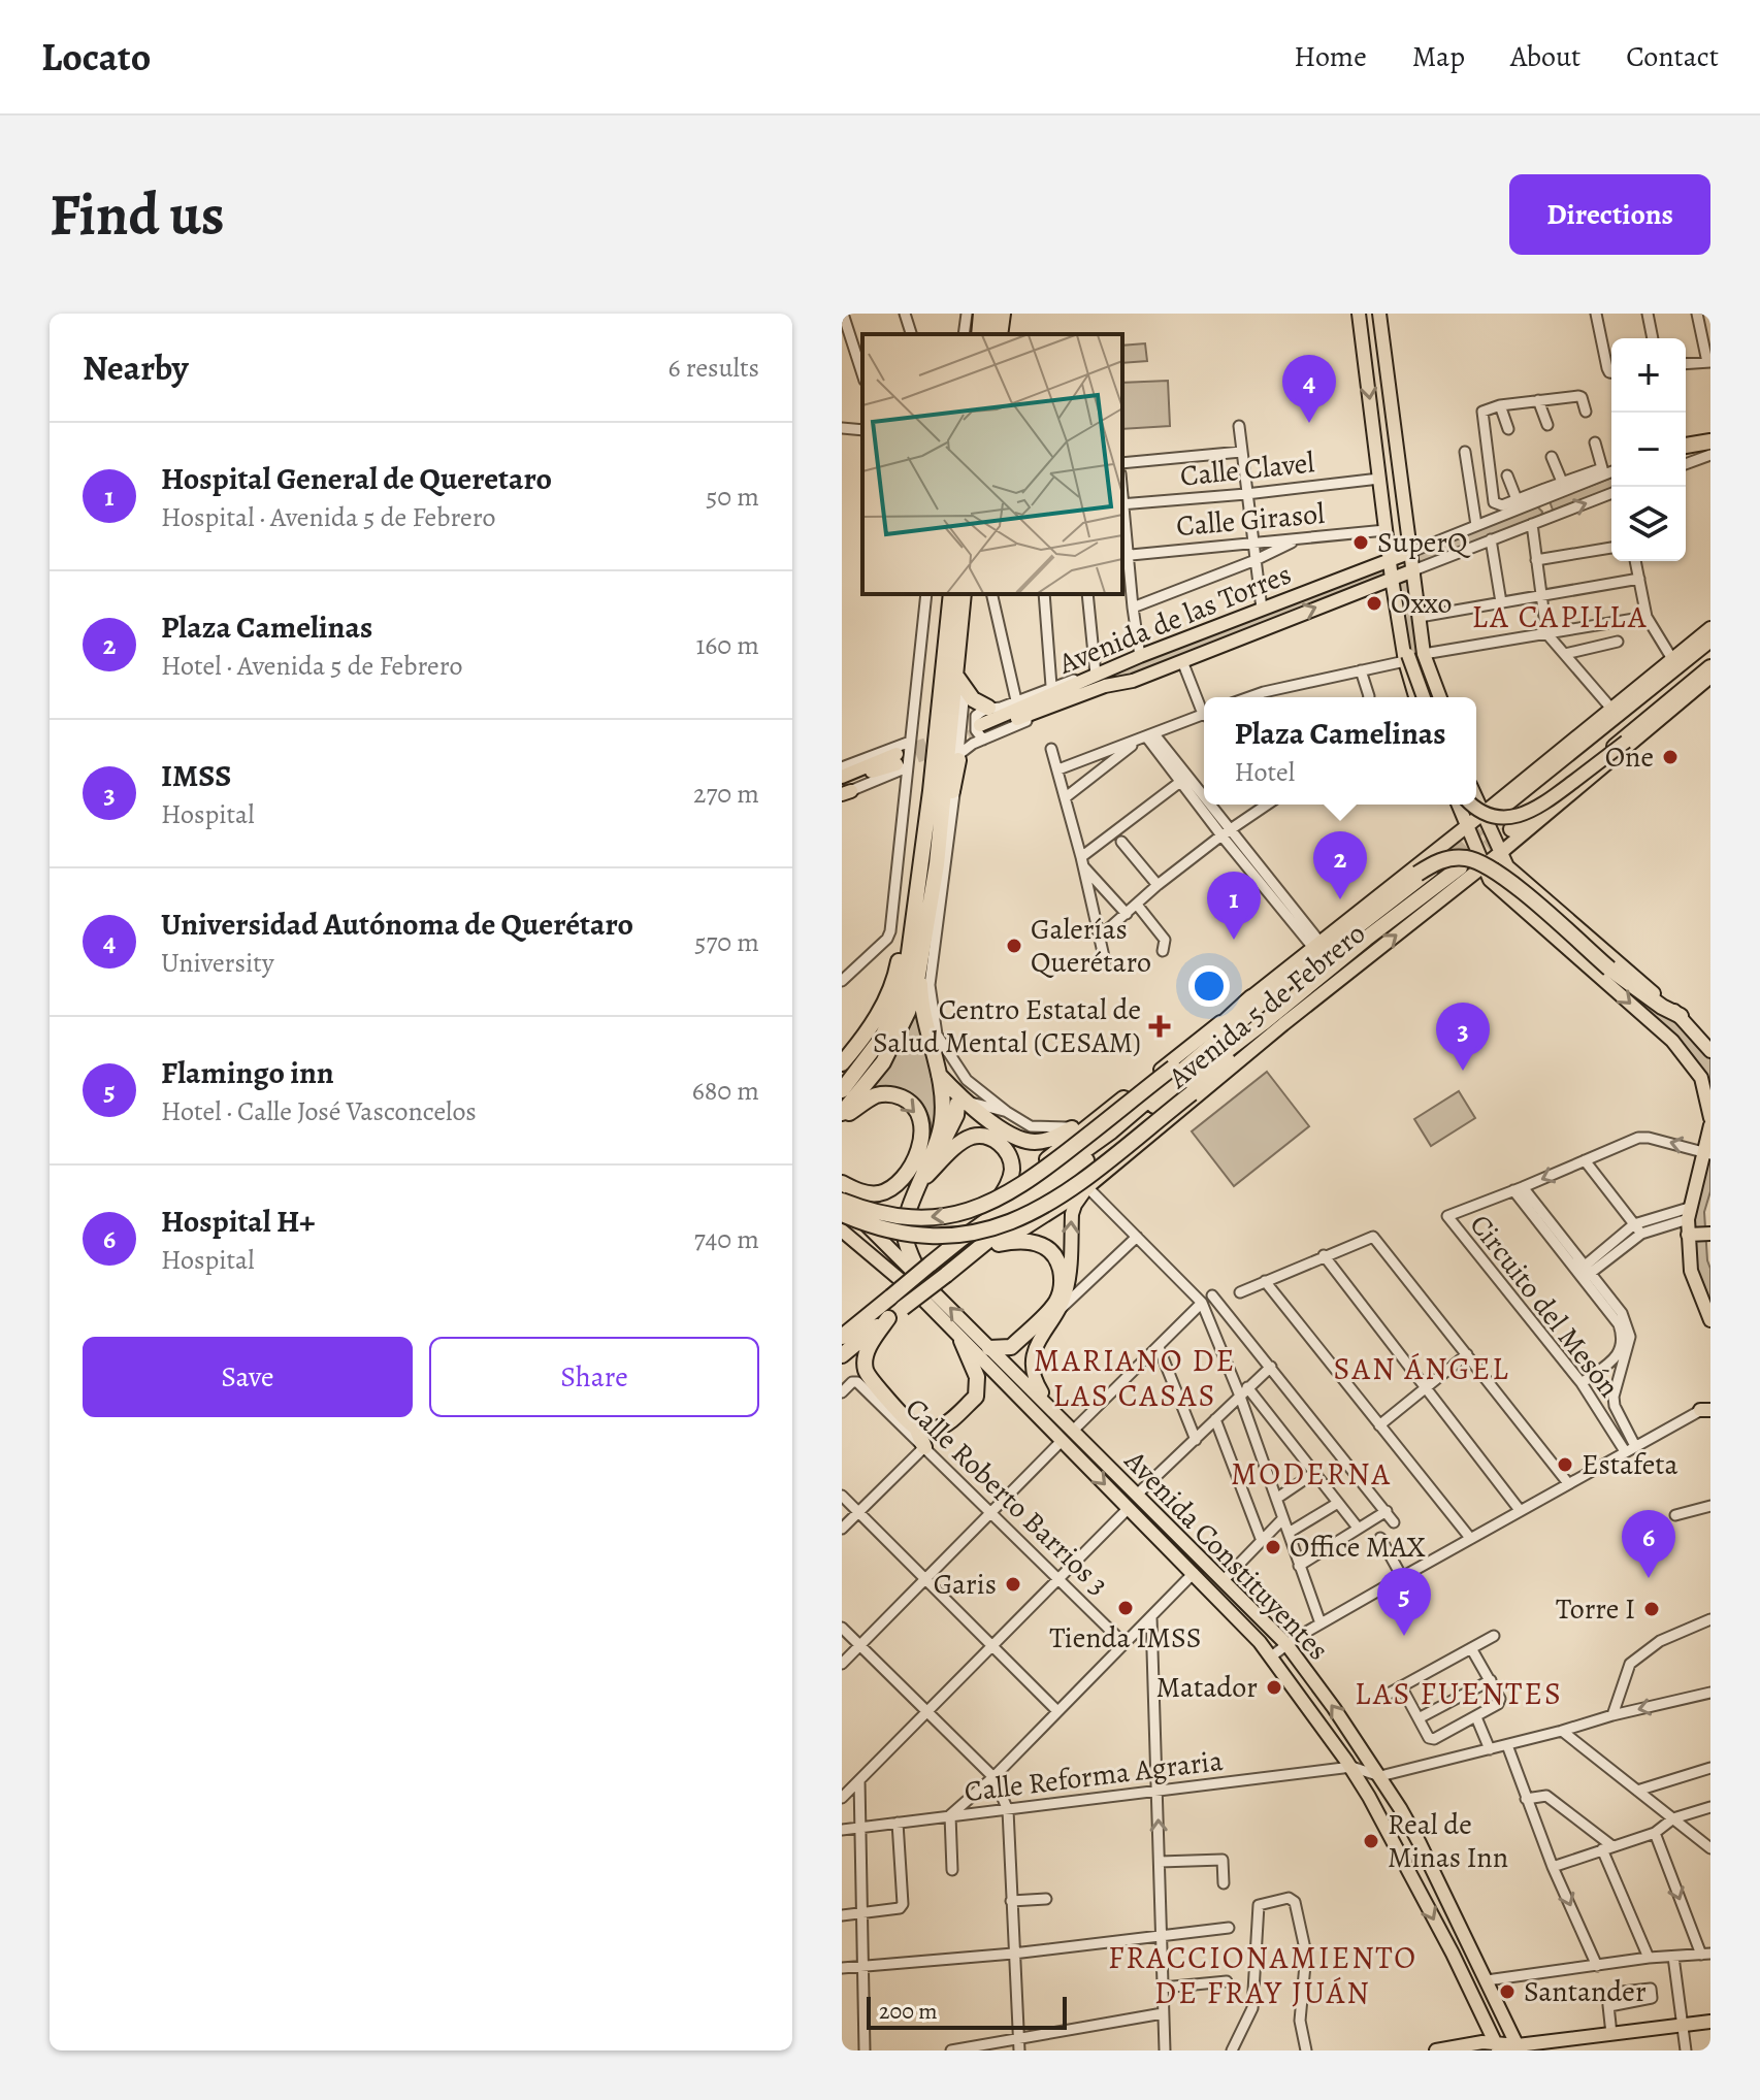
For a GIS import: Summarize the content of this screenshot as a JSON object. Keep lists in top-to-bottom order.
{
  "streets": {
    "highway": ["Avenida 5 de Febrero"],
    "main road": ["Avenida de las Torres", "Avenida Constituyentes"],
    "street": [
      "Calle Clavel",
      "Calle Girasol",
      "Circuito del Mesón",
      "Calle Roberto Barrios 3",
      "Calle Reforma Agraria"
    ]
  },
  "crossings": [
    ["Avenida 5 de Febrero", "Avenida Constituyentes"],
    ["Avenida Constituyentes", "Calle Reforma Agraria"]
  ],
  "districts": [
    "LA CAPILLA",
    "MARIANO DE LAS CASAS",
    "SAN ÁNGEL",
    "MODERNA",
    "LAS FUENTES",
    "FRACCIONAMIENTO DE FRAY JUÁN"
  ],
  "places": {
    "other": [
      "SuperQ",
      "Oxxo",
      "One",
      "Galerías Querétaro",
      "Estafeta",
      "Office MAX",
      "Garis",
      "Tienda IMSS",
      "Torre I",
      "Matador",
      "Real de Minas Inn",
      "Santander"
    ],
    "health": ["Centro Estatal de Salud Mental (CESAM)"]
  },
  "scale_bar": "200 m",
  "page": {
    "header": "Locato",
    "nav": [
      "Home",
      "Map",
      "About",
      "Contact"
    ],
    "buttons": [
      "Directions",
      ["Save", "Share"]
    ],
    "title": "Find us",
    "heading": ["Nearby", "6 results"],
    "map_buttons": ["+", "−"],
    "pins": [
      "4",
      "2",
      "1",
      "3",
      "6",
      "5"
    ],
    "list": [
      {
        "mark": "1",
        "name": "Hospital General de Queretaro",
        "note": "Hospital · Avenida 5 de Febrero",
        "value": "50 m"
      },
      {
        "mark": "2",
        "name": "Plaza Camelinas",
        "note": "Hotel · Avenida 5 de Febrero",
        "value": "160 m"
      },
      {
        "mark": "3",
        "name": "IMSS",
        "note": "Hospital",
        "value": "270 m"
      },
      {
        "mark": "4",
        "name": "Universidad Autónoma de Querétaro",
        "note": "University",
        "value": "570 m"
      },
      {
        "mark": "5",
        "name": "Flamingo inn",
        "note": "Hotel · Calle José Vasconcelos",
        "value": "680 m"
      },
      {
        "mark": "6",
        "name": "Hospital H+",
        "note": "Hospital",
        "value": "740 m"
      }
    ],
    "popup": ["Plaza Camelinas", "Hotel"],
    "scale": "200 m"
  }
}
